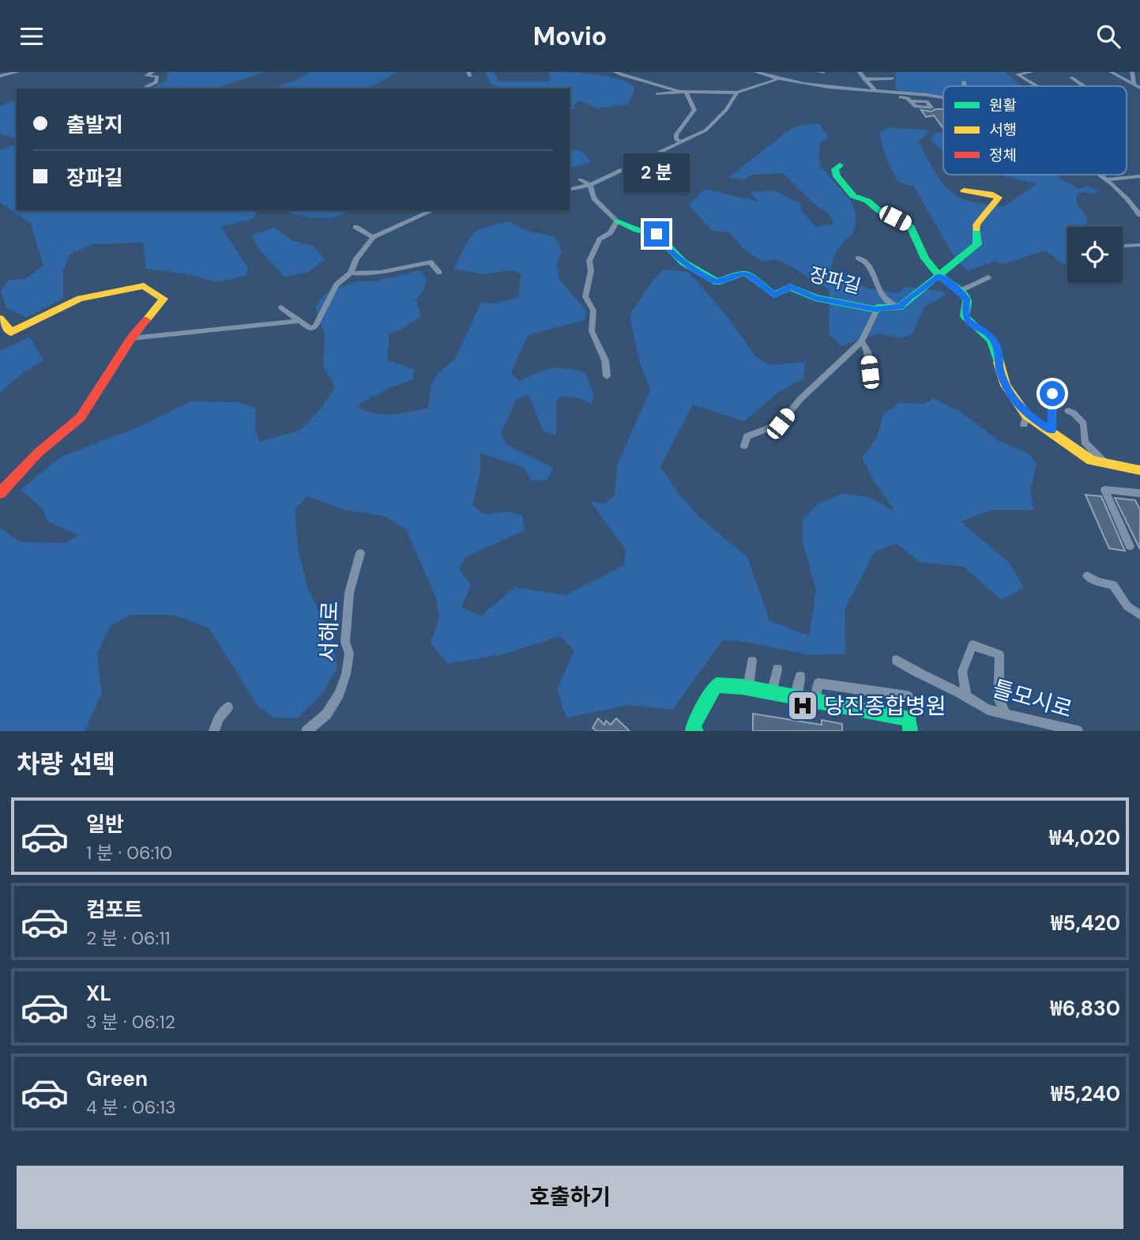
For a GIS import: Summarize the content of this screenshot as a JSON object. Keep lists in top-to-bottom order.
{
  "streets": {
    "street": ["장파길", "서해로", "틀모시로"]
  },
  "places": {
    "hospital": ["당진종합병원"]
  },
  "legend": ["원활", "서행", "정체"],
  "page": {
    "header": "Movio",
    "banner": ["출발지", "장파길"],
    "bubble": "2 분",
    "heading": "차량 선택",
    "list": [
      {
        "name": "일반",
        "note": "1 분 · 06:10",
        "value": "₩4,020"
      },
      {
        "name": "컴포트",
        "note": "2 분 · 06:11",
        "value": "₩5,420"
      },
      {
        "name": "XL",
        "note": "3 분 · 06:12",
        "value": "₩6,830"
      },
      {
        "name": "Green",
        "note": "4 분 · 06:13",
        "value": "₩5,240"
      }
    ],
    "buttons": "호출하기"
  }
}
